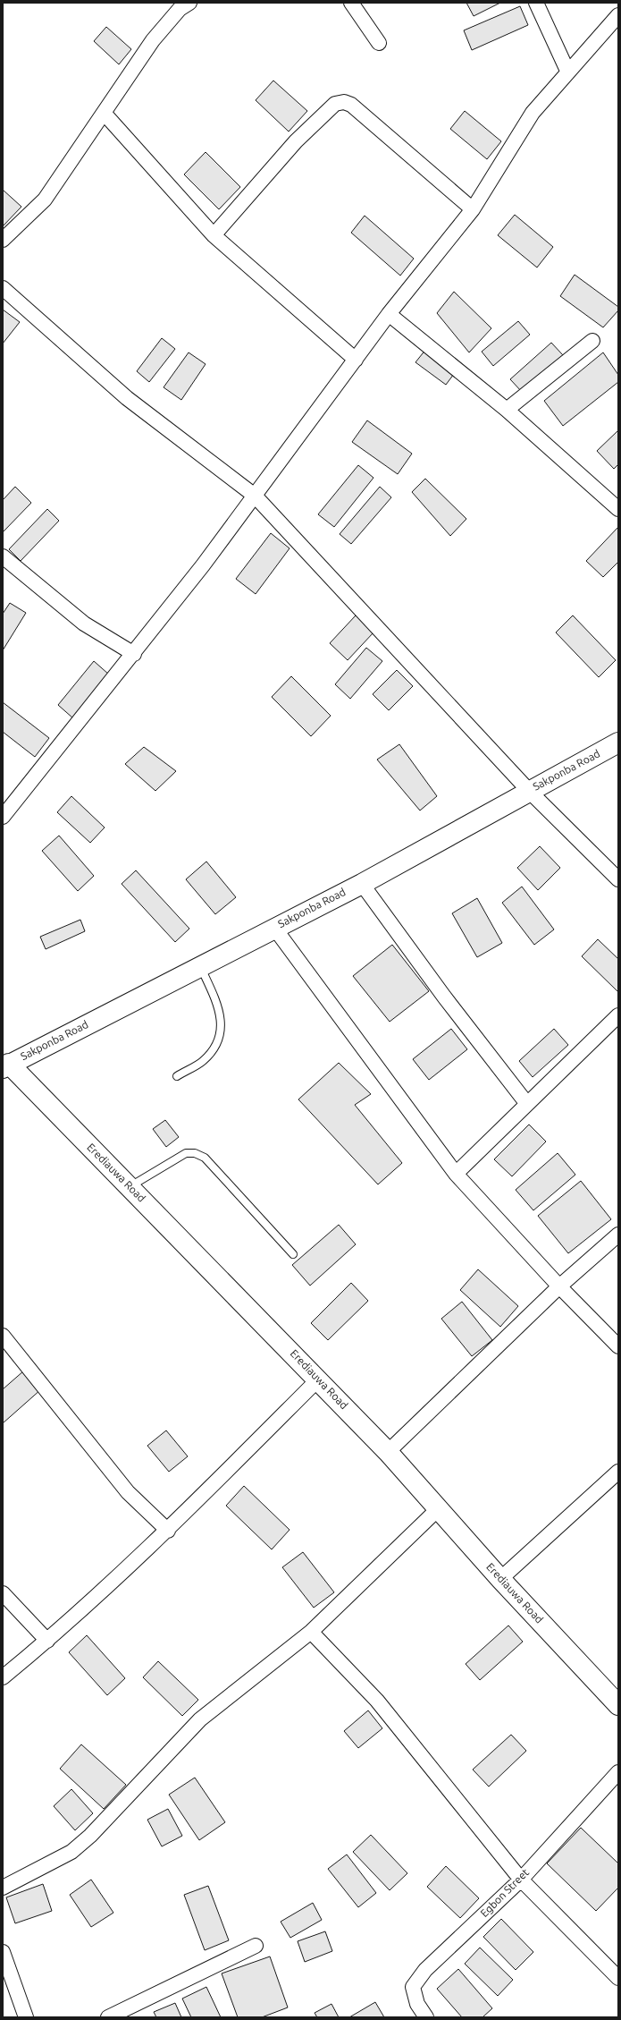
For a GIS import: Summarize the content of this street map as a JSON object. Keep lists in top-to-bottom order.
{
  "streets": {
    "street": ["Sakponba Road", "Erediauwa Road", "Egbon Street"]
  },
  "crossings": [
    ["Sakponba Road", "Erediauwa Road"]
  ]
}
